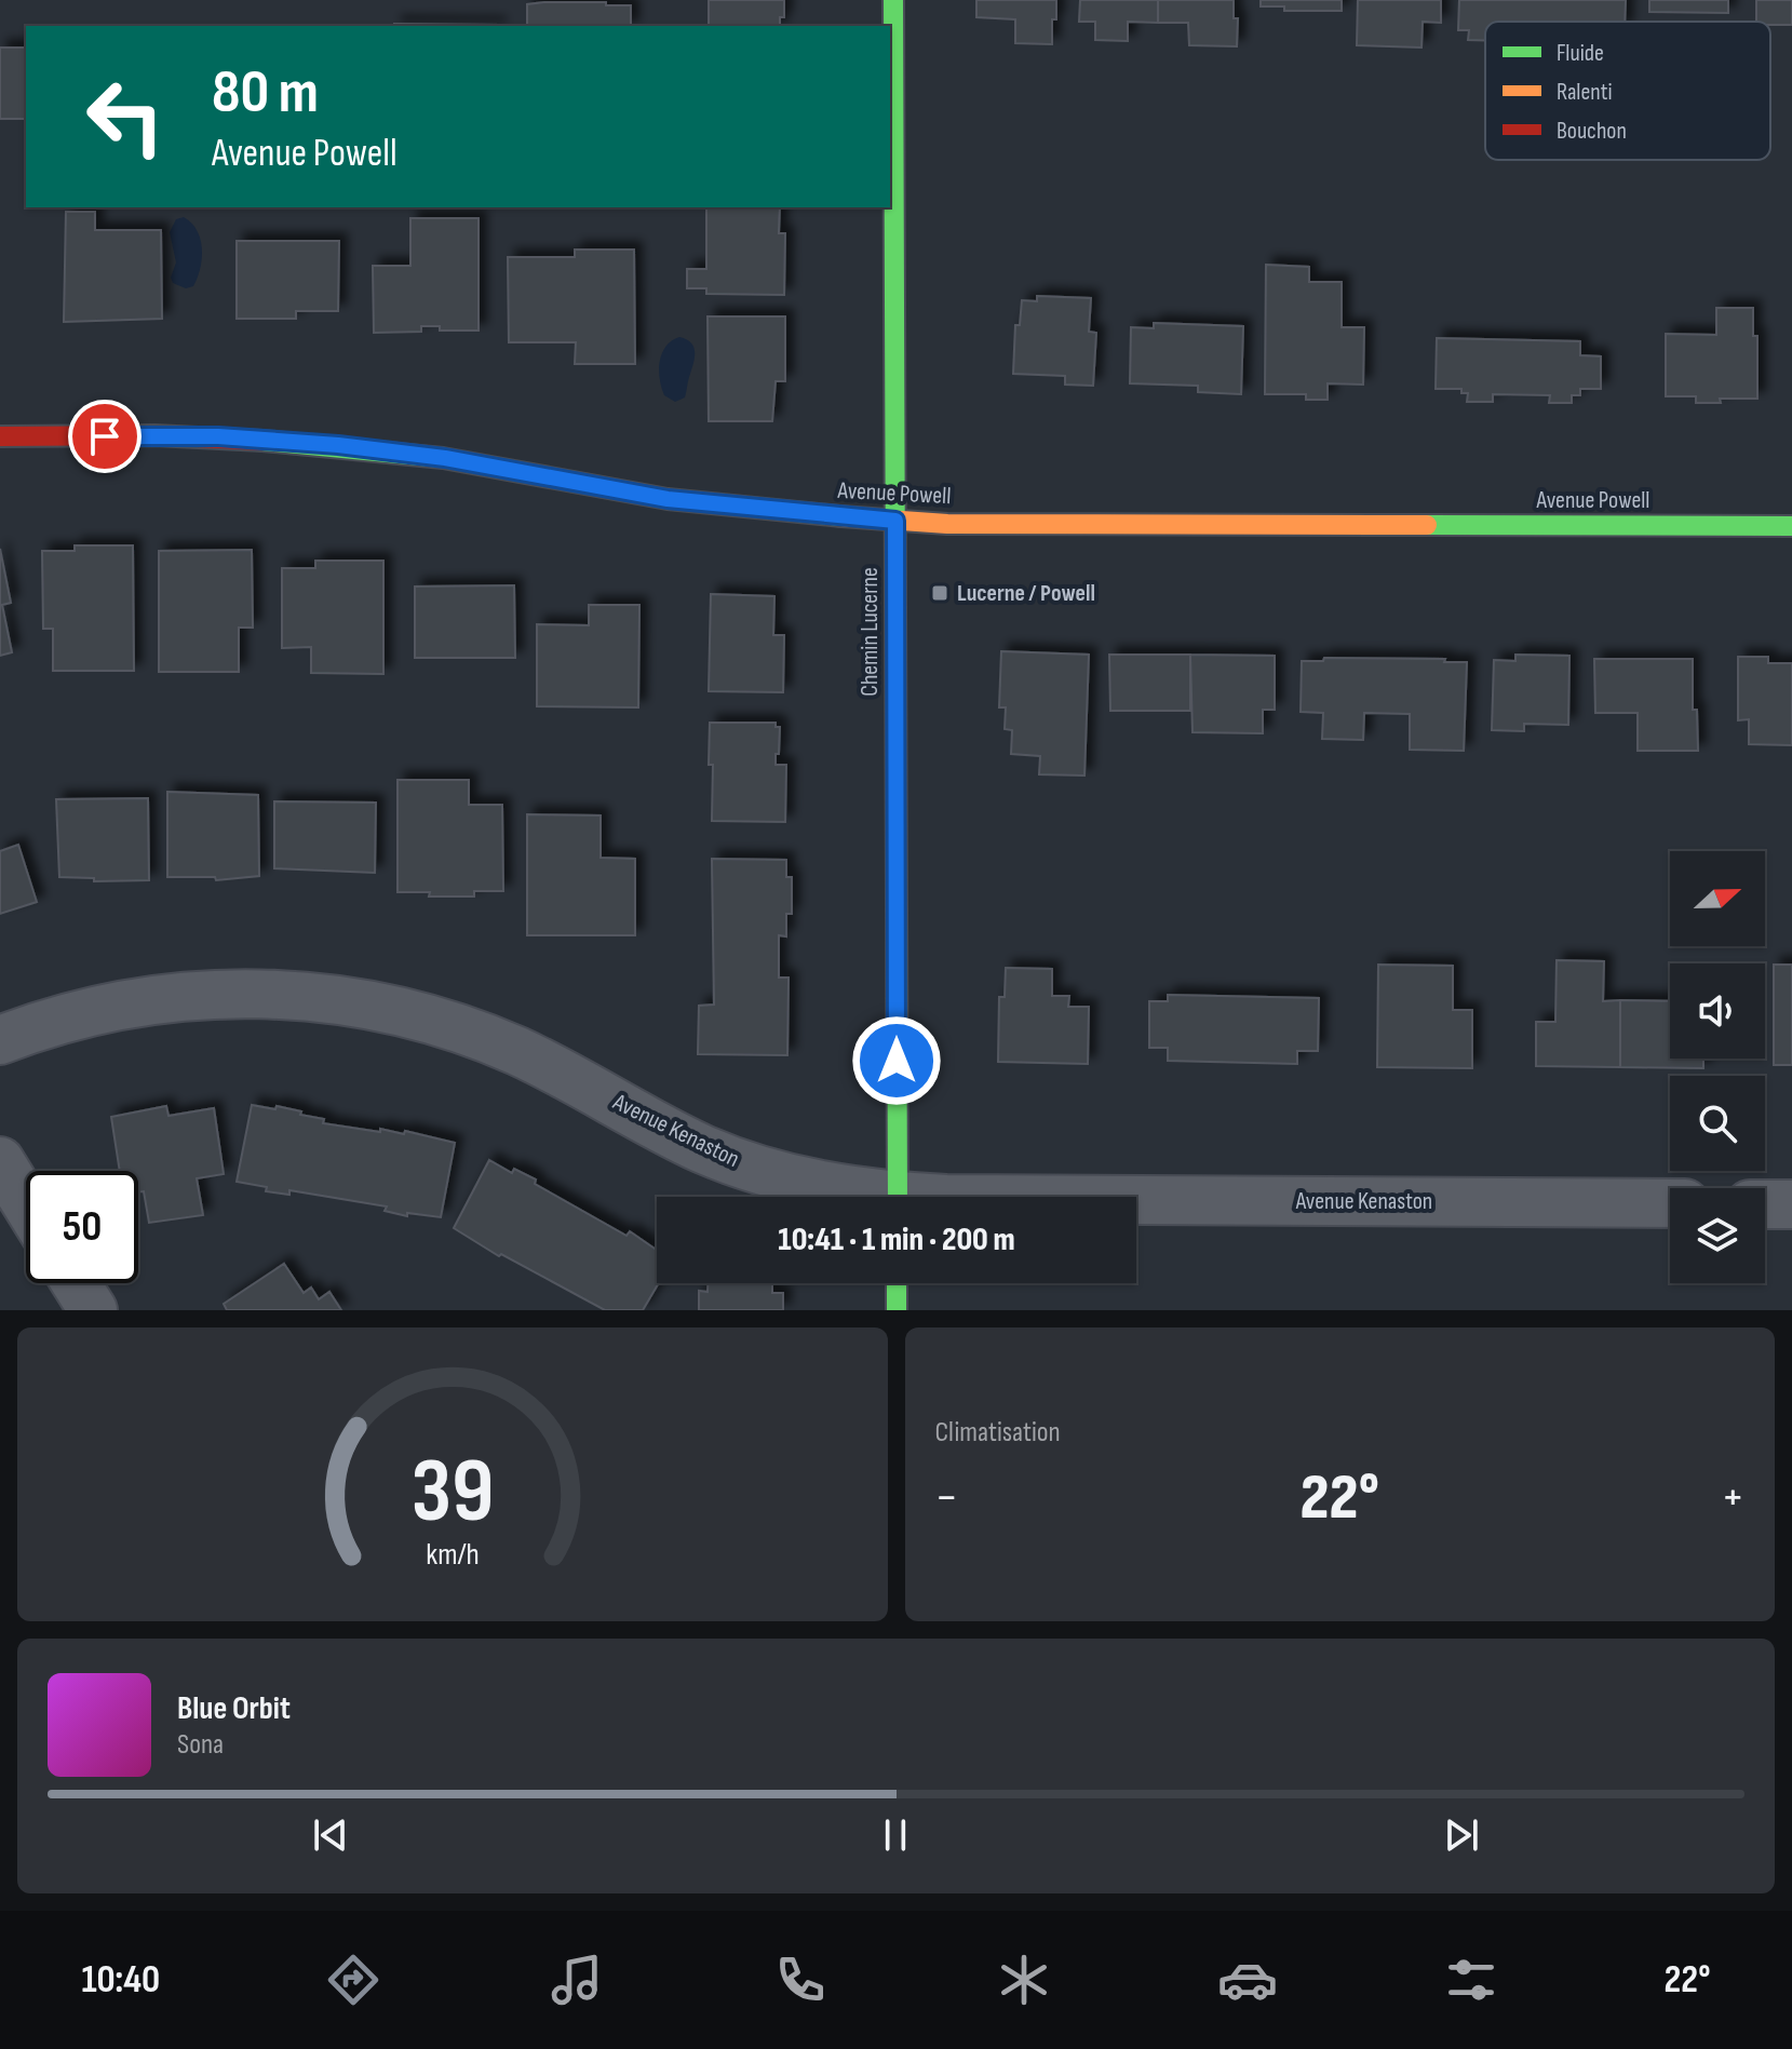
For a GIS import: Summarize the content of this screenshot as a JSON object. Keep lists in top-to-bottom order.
{
  "streets": {
    "street": ["Avenue Powell", "Chemin Lucerne", "Avenue Kenaston"]
  },
  "crossings": [
    ["Avenue Powell", "Chemin Lucerne"]
  ],
  "places": {
    "transit": ["Lucerne / Powell"]
  },
  "legend": ["Fluide", "Ralenti", "Bouchon"],
  "north": "right",
  "page": {
    "turn": ["80 m", "Avenue Powell"],
    "limit": "50",
    "trip": "10:41 · 1 min · 200 m",
    "tile": "Climatisation",
    "heat": ["−", "22°", "+"],
    "song": ["Blue Orbit", "Sona"],
    "tabs": ["10:40", "22°"],
    "gauge": ["39", "km/h"]
  }
}
